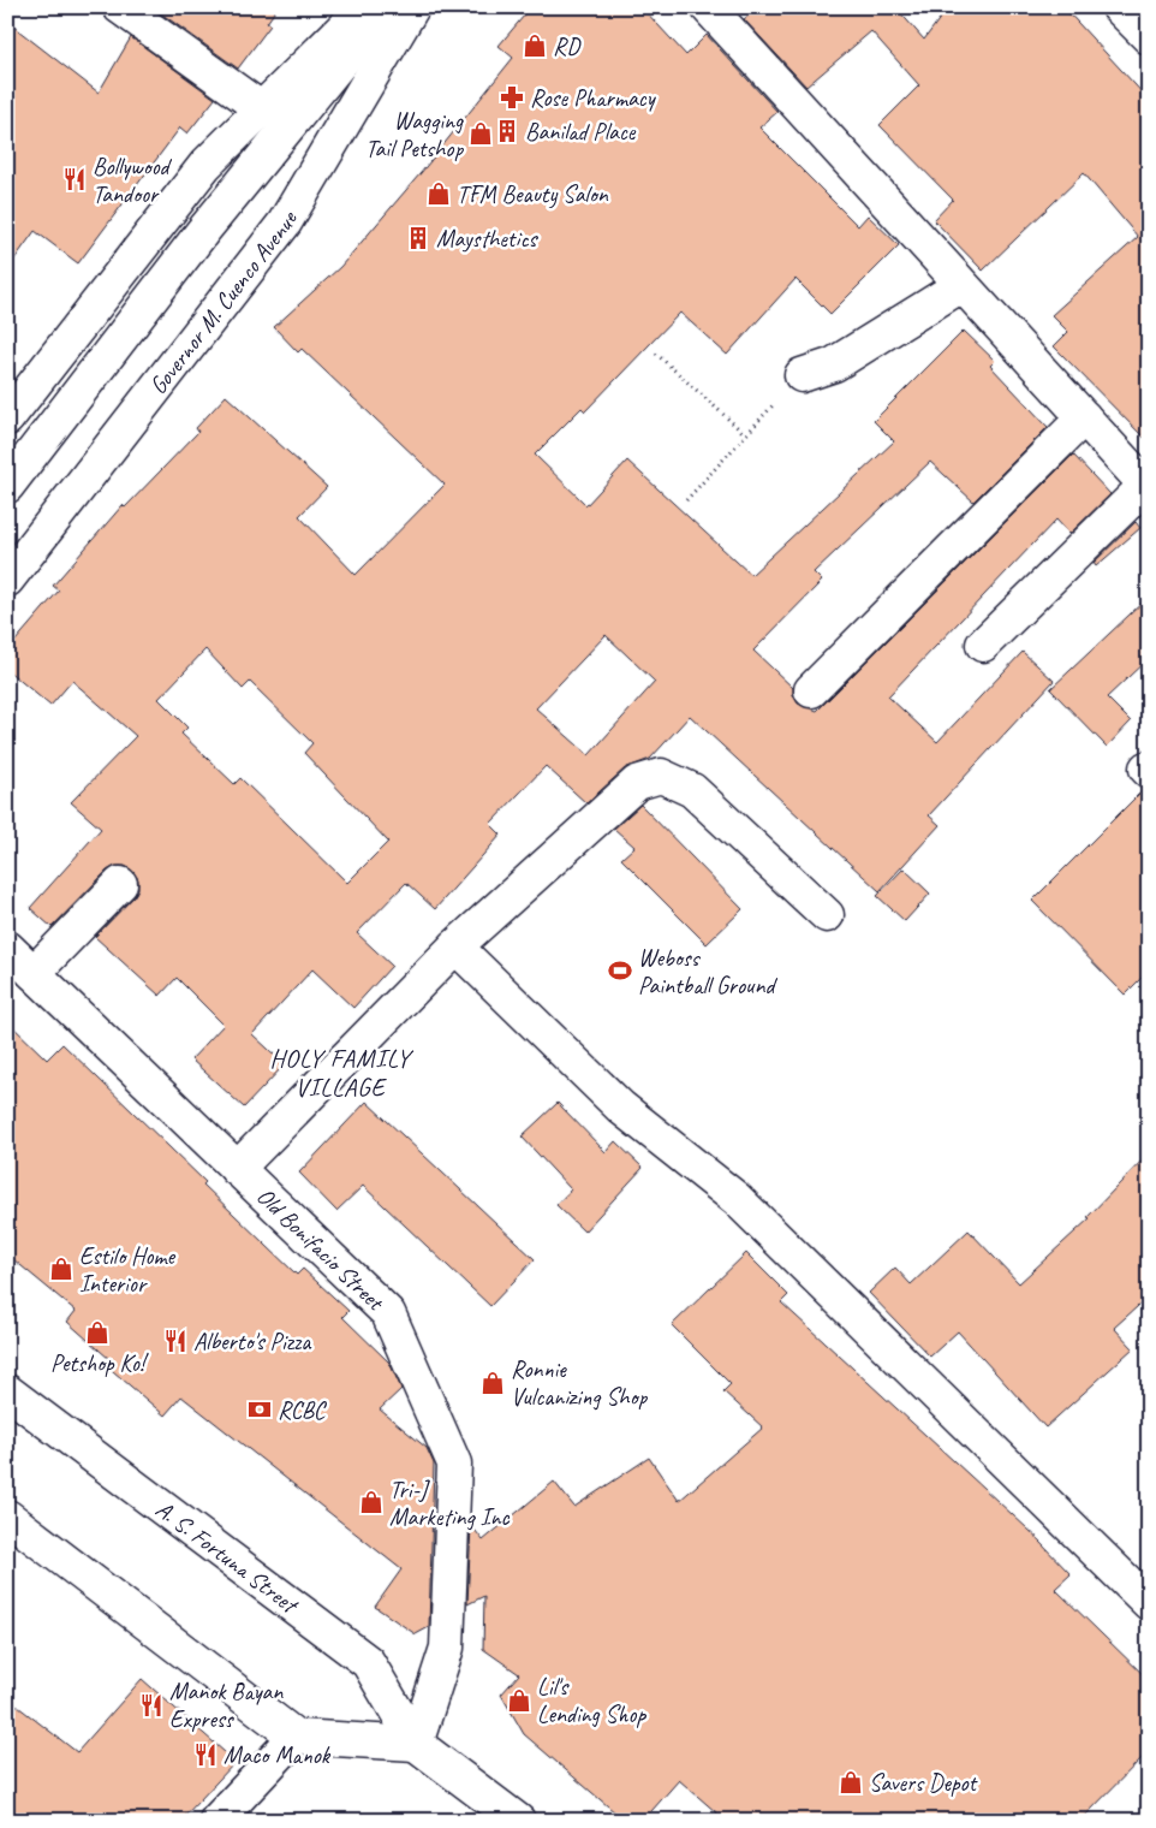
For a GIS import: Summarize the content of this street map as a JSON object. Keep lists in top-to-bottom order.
{
  "streets": {
    "street": ["Governor M. Cuenco Avenue", "Old Bonifacio Street", "A. S. Fortuna Street"]
  },
  "crossings": [
    ["Old Bonifacio Street", "A. S. Fortuna Street"]
  ],
  "districts": ["HOLY FAMILY VILLAGE"],
  "places": {
    "shop": [
      "RD",
      "Wagging Tail Petshop",
      "TFM Beauty Salon",
      "Estilo Home Interior",
      "Petshop Ko!",
      "Ronnie Vulcanizing Shop",
      "Tri-J Marketing Inc",
      "Lil's Lending Shop",
      "Savers Depot"
    ],
    "pharmacy": ["Rose Pharmacy"],
    "building": ["Banilad Place", "Maysthetics"],
    "restaurant": [
      "Bollywood Tandoor",
      "Alberto's Pizza",
      "Manok Bayan Express",
      "Maco Manok"
    ],
    "sports": ["Weboss Paintball Ground"],
    "bank": ["RCBC"]
  }
}
